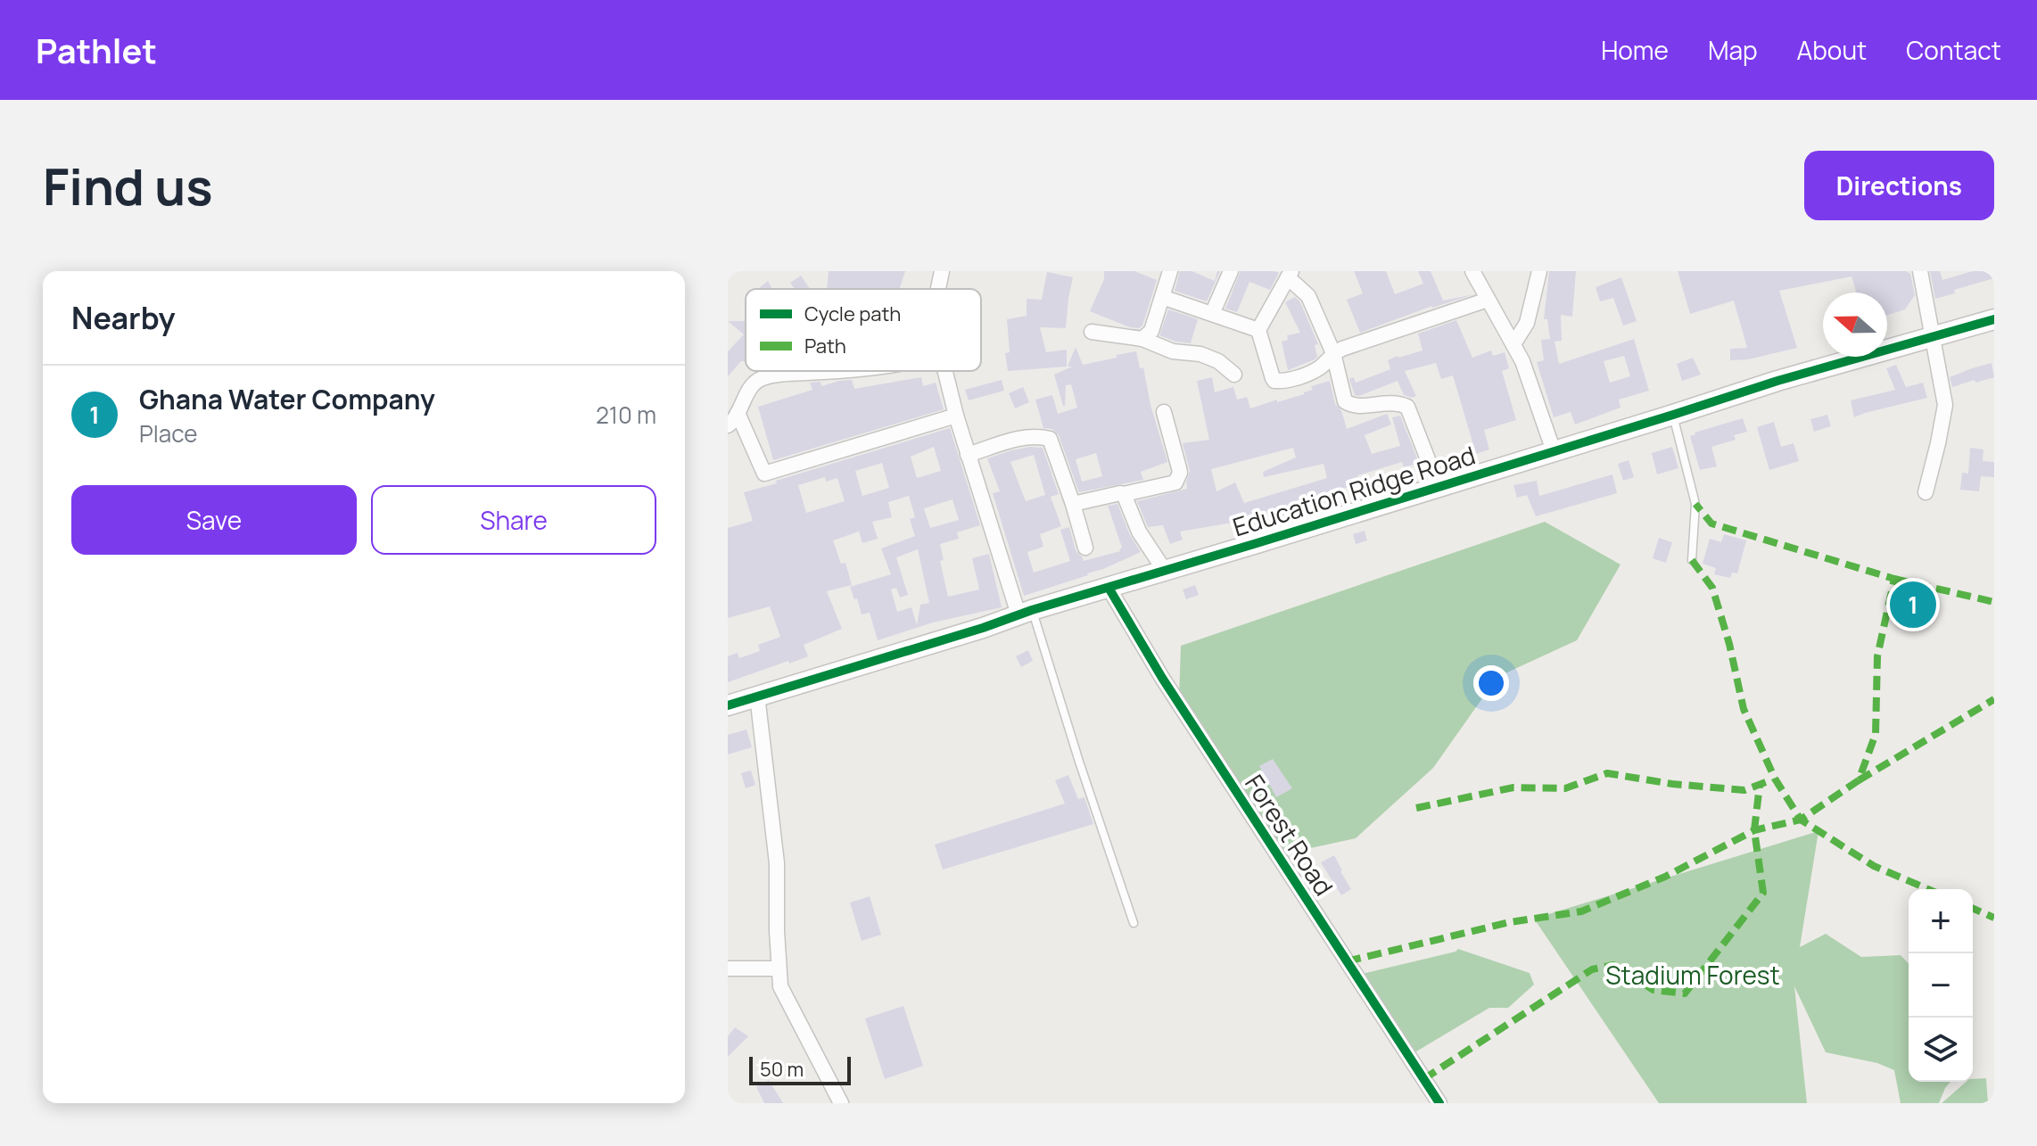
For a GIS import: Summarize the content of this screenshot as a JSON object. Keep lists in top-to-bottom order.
{
  "streets": {
    "street": ["Education Ridge Road", "Forest Road"]
  },
  "crossings": [
    ["Education Ridge Road", "Forest Road"]
  ],
  "parks": ["Stadium Forest"],
  "legend": ["Cycle path", "Path"],
  "scale_bar": "50 m",
  "north": "left",
  "page": {
    "header": "Pathlet",
    "nav": [
      "Home",
      "Map",
      "About",
      "Contact"
    ],
    "buttons": [
      "Directions",
      ["Save", "Share"]
    ],
    "title": "Find us",
    "heading": "Nearby",
    "list": [
      {
        "mark": "1",
        "name": "Ghana Water Company",
        "note": "Place",
        "value": "210 m"
      }
    ],
    "pins": "1",
    "map_buttons": ["+", "−"],
    "scale": "50 m"
  }
}
